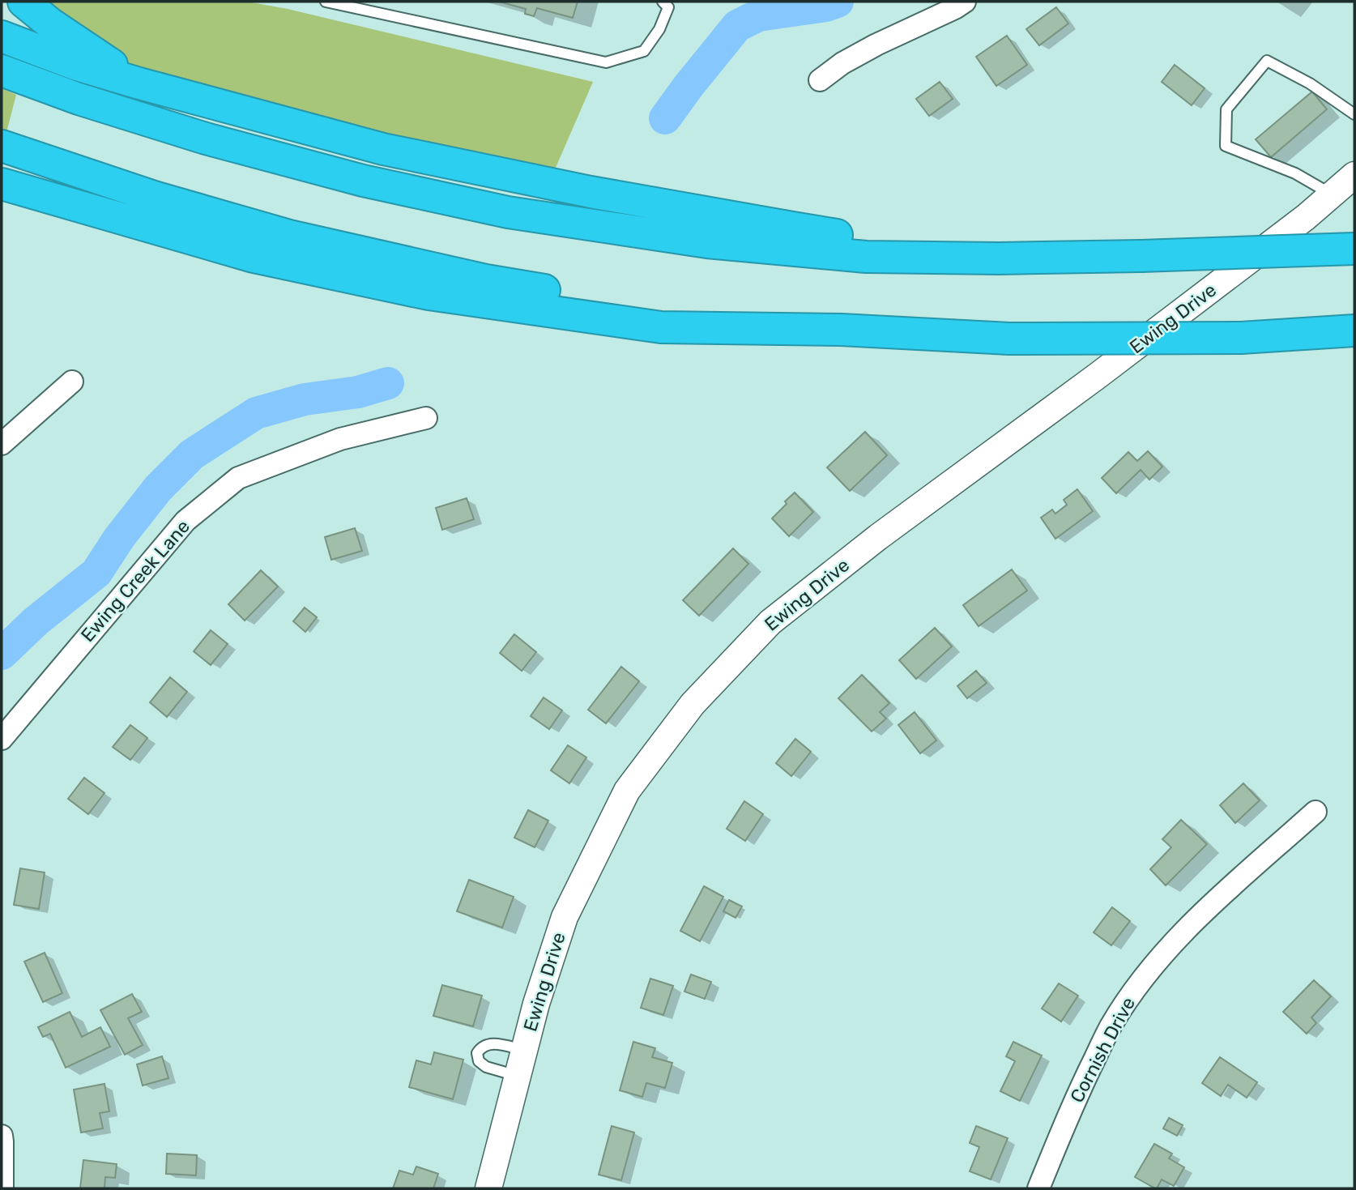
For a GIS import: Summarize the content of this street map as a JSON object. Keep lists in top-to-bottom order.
{
  "streets": {
    "street": ["Ewing Drive", "Ewing Creek Lane", "Cornish Drive"]
  }
}
